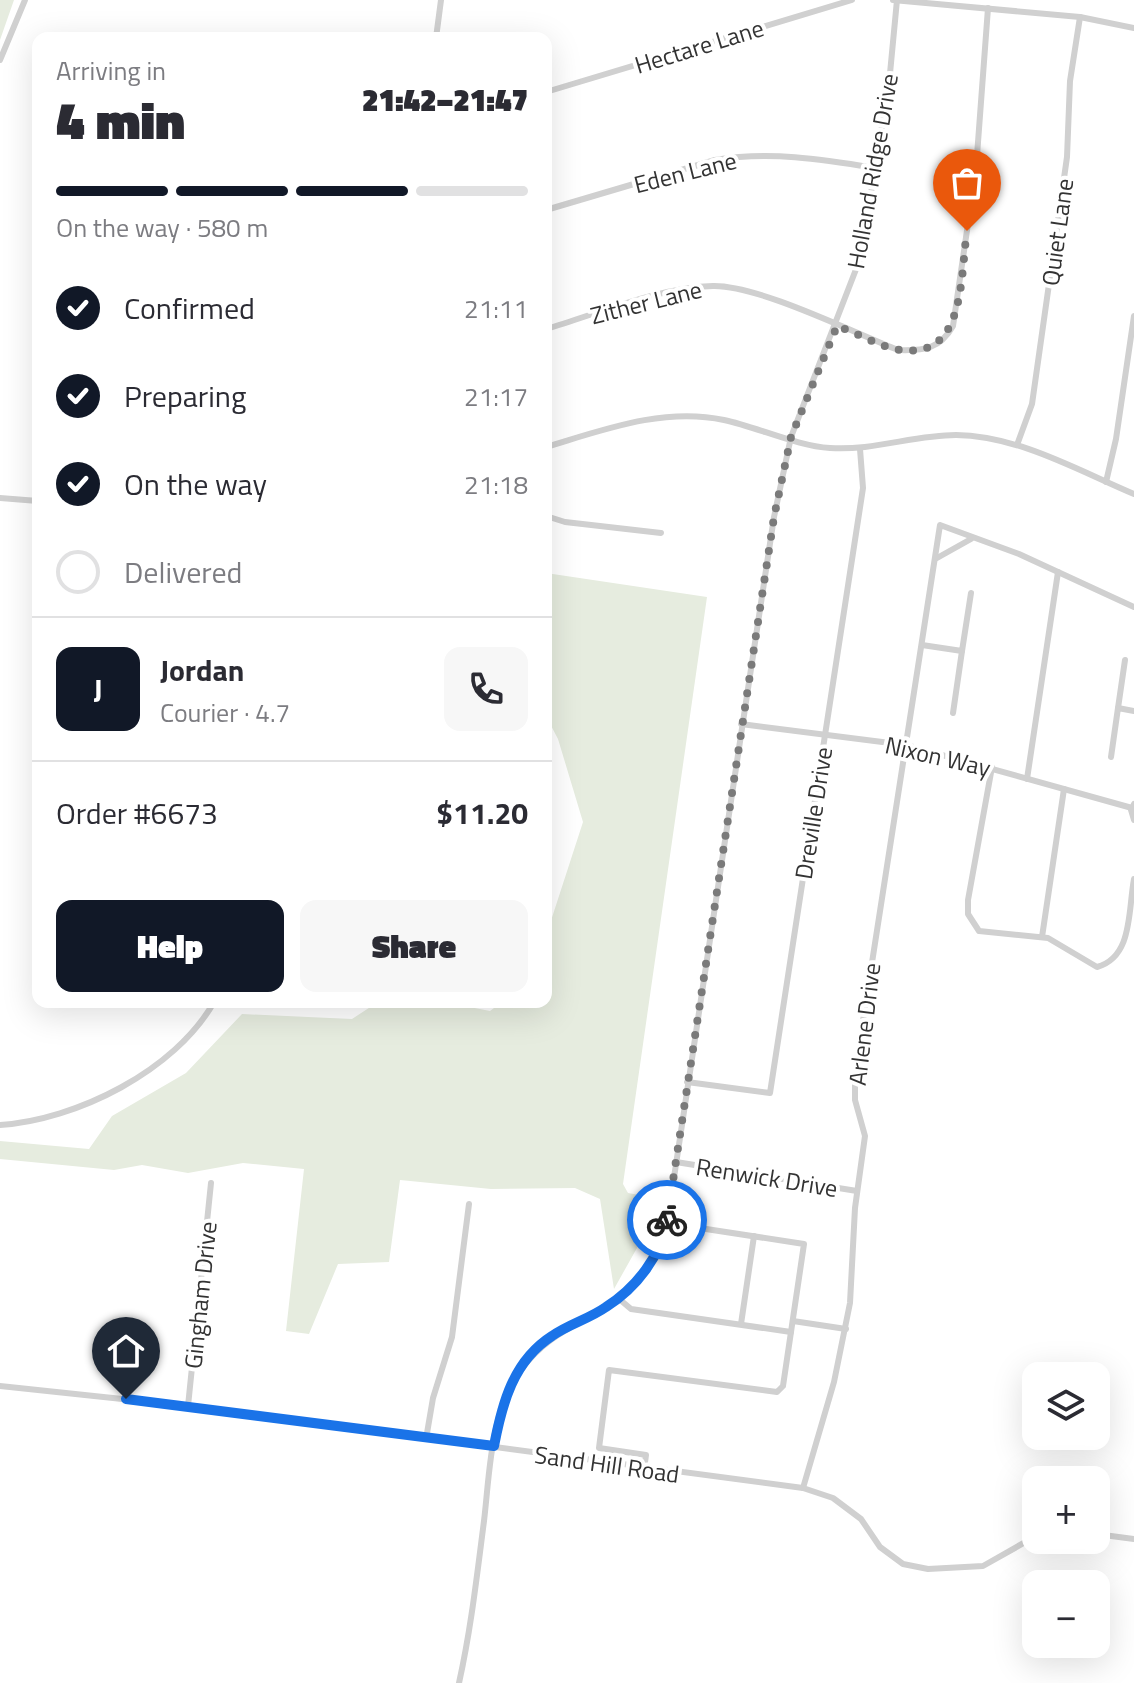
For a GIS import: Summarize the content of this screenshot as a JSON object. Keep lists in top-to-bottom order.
{
  "streets": {
    "street": [
      "Hectare Lane",
      "Holland Ridge Drive",
      "Eden Lane",
      "Quiet Lane",
      "Zither Lane",
      "Nixon Way",
      "Dreville Drive",
      "Arlene Drive",
      "Renwick Drive",
      "Gingham Drive",
      "Sand Hill Road"
    ]
  },
  "crossings": [
    ["Holland Ridge Drive", "Eden Lane"],
    ["Holland Ridge Drive", "Zither Lane"],
    ["Holland Ridge Drive", "Nixon Way"],
    ["Holland Ridge Drive", "Dreville Drive"],
    ["Holland Ridge Drive", "Renwick Drive"],
    ["Holland Ridge Drive", "Sand Hill Road"],
    ["Nixon Way", "Dreville Drive"],
    ["Nixon Way", "Arlene Drive"],
    ["Arlene Drive", "Renwick Drive"],
    ["Arlene Drive", "Sand Hill Road"],
    ["Gingham Drive", "Sand Hill Road"]
  ],
  "page": {
    "heading": ["4 min", "Arriving in", "21:42–21:47"],
    "panel": [
      "Jordan",
      "Courier · 4.7",
      "Order #6673",
      "$11.20"
    ],
    "bar": "On the way · 580 m",
    "list": [
      ["Confirmed", "21:11"],
      ["Preparing", "21:17"],
      ["On the way", "21:18"],
      "Delivered"
    ],
    "round": "J",
    "buttons": ["Help", "Share"],
    "map_buttons": ["+", "−"]
  }
}
